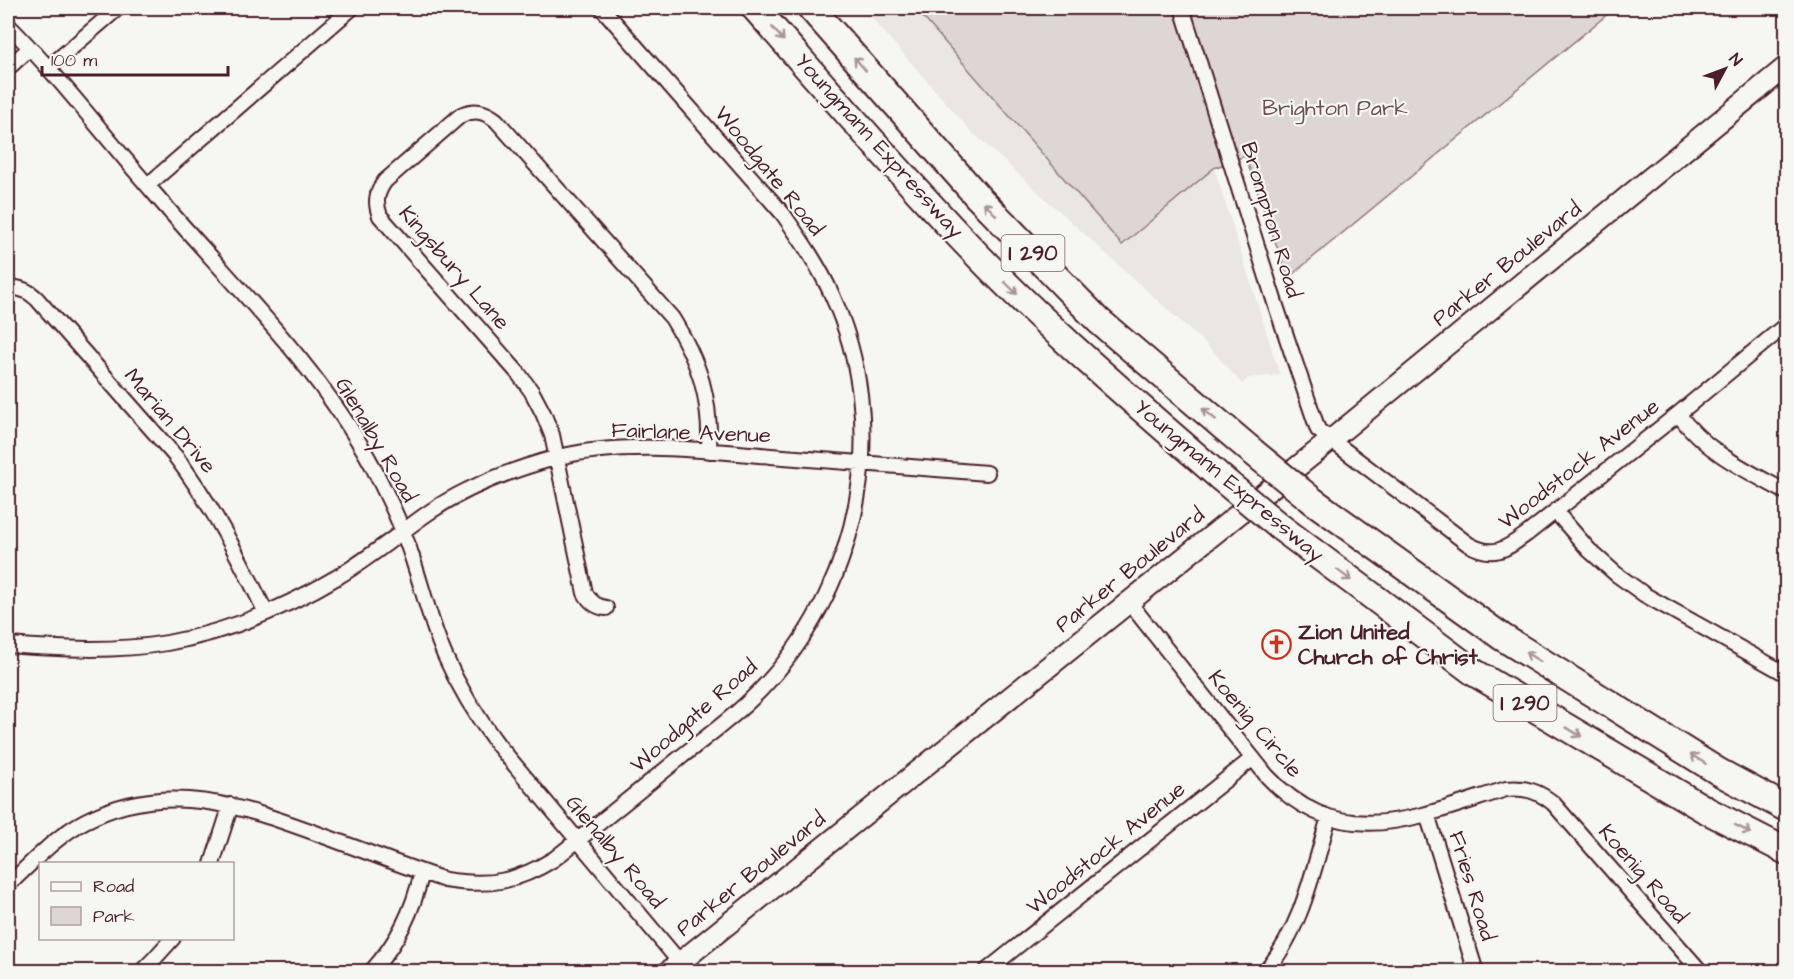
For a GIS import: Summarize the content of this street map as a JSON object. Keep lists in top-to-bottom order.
{
  "streets": {
    "highway": ["Youngmann Expressway", "I 290"],
    "street": [
      "Woodgate Road",
      "Brompton Road",
      "Parker Boulevard",
      "Kingsbury Lane",
      "Marian Drive",
      "Fairlane Avenue",
      "Glenalby Road",
      "Woodstock Avenue",
      "Koenig Circle",
      "Koenig Road",
      "Fries Road"
    ]
  },
  "crossings": [
    ["Woodgate Road", "Fairlane Avenue"],
    ["Woodgate Road", "Glenalby Road"],
    ["Brompton Road", "Parker Boulevard"],
    ["Brompton Road", "Woodstock Avenue"],
    ["Parker Boulevard", "Glenalby Road"],
    ["Parker Boulevard", "Woodstock Avenue"],
    ["Parker Boulevard", "Koenig Circle"],
    ["Kingsbury Lane", "Fairlane Avenue"],
    ["Marian Drive", "Fairlane Avenue"],
    ["Fairlane Avenue", "Glenalby Road"],
    ["Woodstock Avenue", "Koenig Circle"],
    ["Koenig Circle", "Koenig Road"],
    ["Koenig Circle", "Fries Road"]
  ],
  "parks": ["Brighton Park"],
  "places": {
    "church": ["Zion United Church of Christ"]
  },
  "legend": ["Road", "Park"],
  "scale_bar": "100 m",
  "north": "top right"
}
